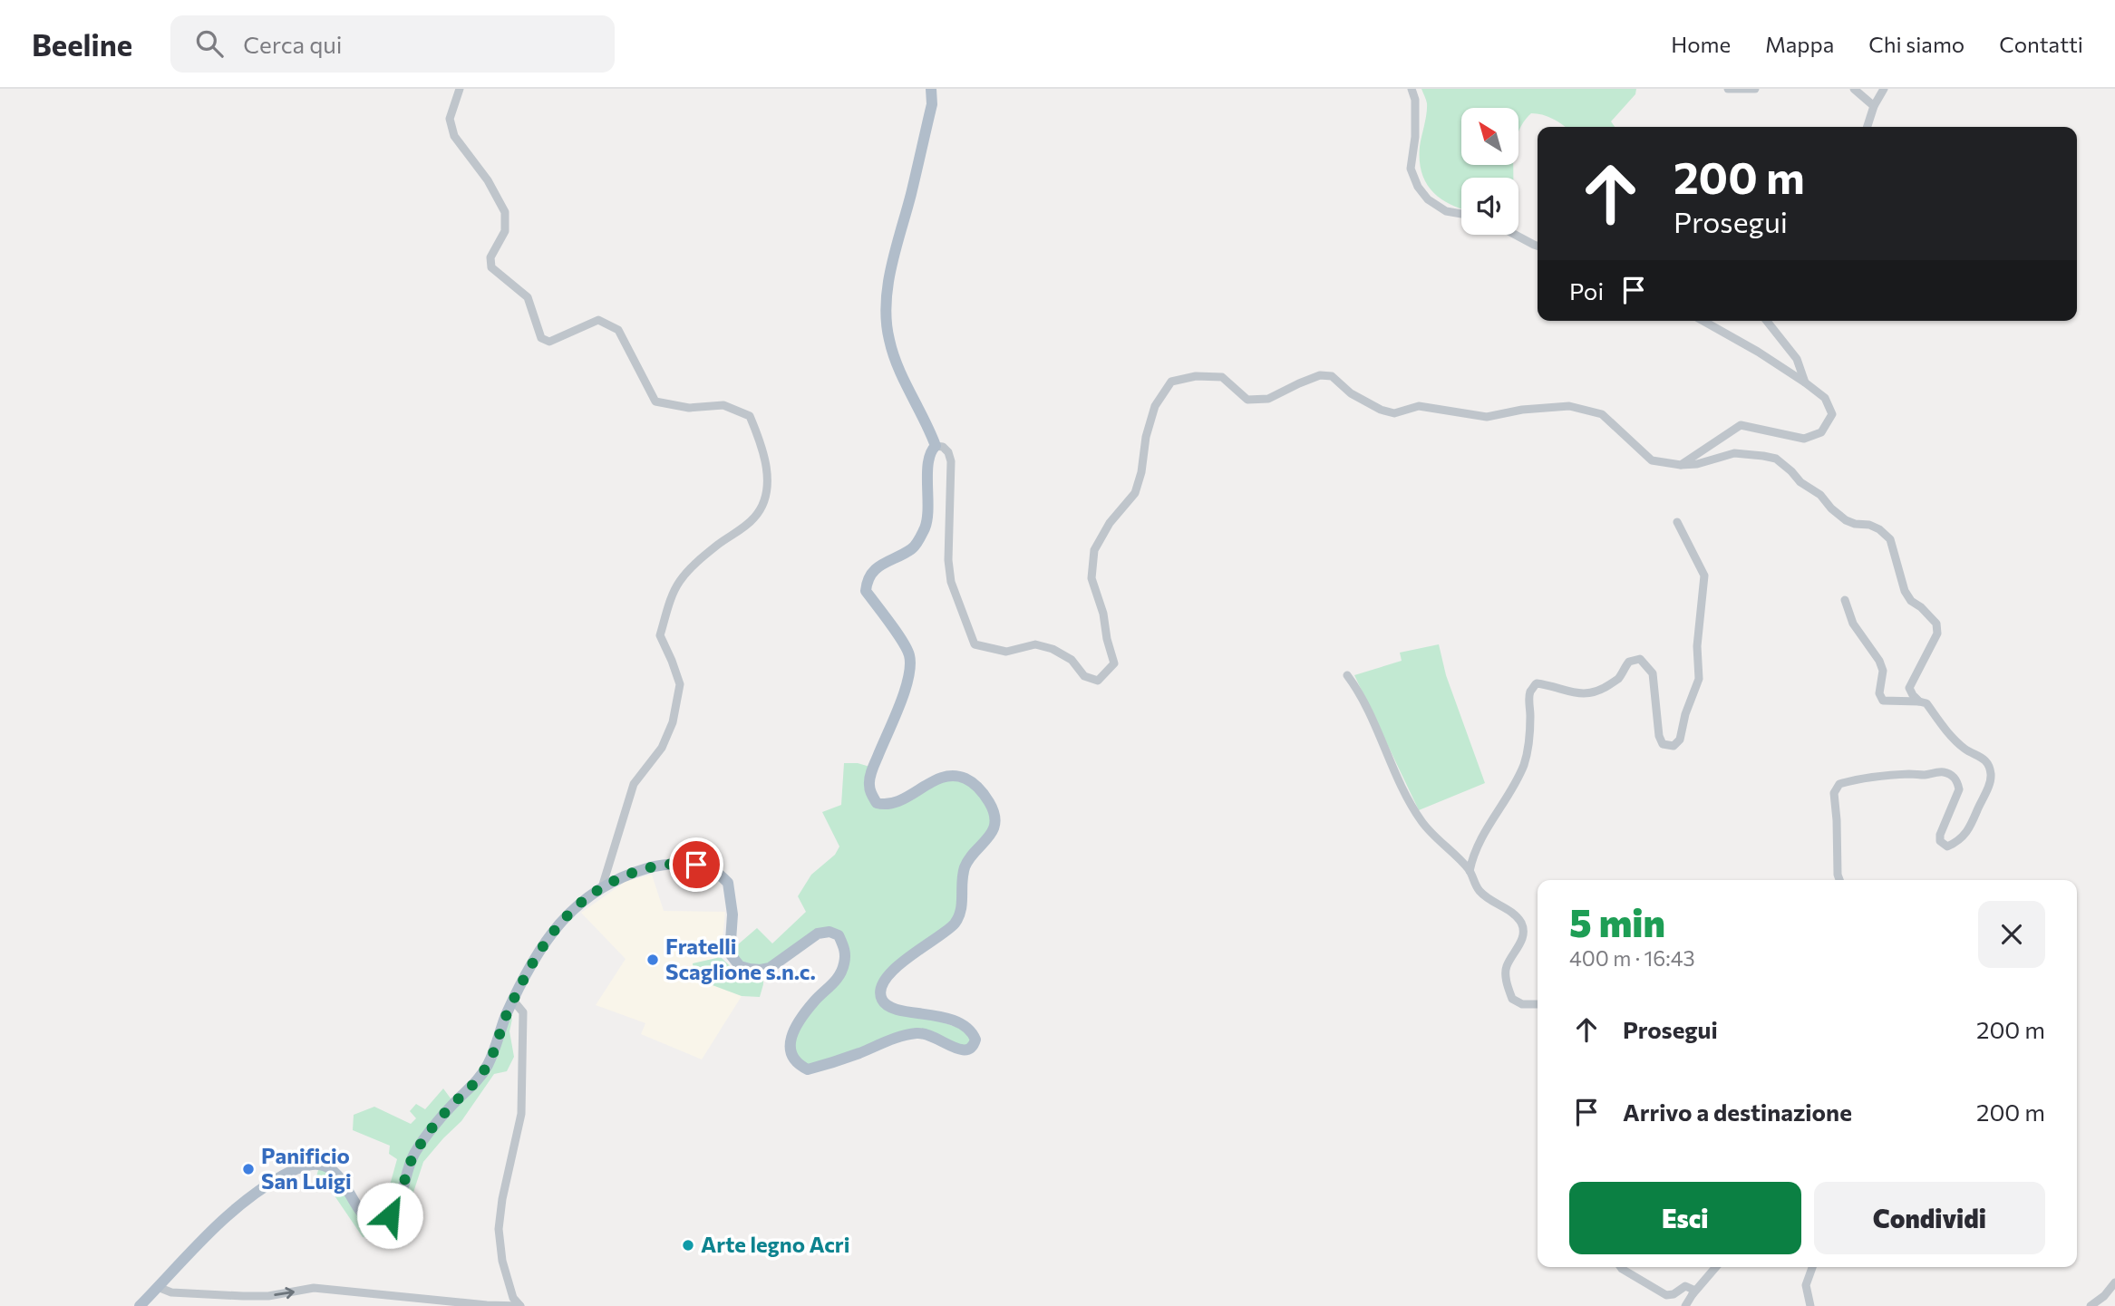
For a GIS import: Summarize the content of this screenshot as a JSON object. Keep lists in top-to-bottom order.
{
  "places": ["Fratelli Scaglione s.n.c.", "Panificio San Luigi", "Arte legno Acri"],
  "north": "top left",
  "page": {
    "header": "Beeline",
    "search": "Cerca qui",
    "nav": [
      "Home",
      "Mappa",
      "Chi siamo",
      "Contatti"
    ],
    "turn": ["200 m", "Prosegui"],
    "then": "Poi",
    "heading": ["5 min", "400 m · 16:43"],
    "list": [
      {
        "name": "Prosegui",
        "value": "200 m"
      },
      {
        "name": "Arrivo a destinazione",
        "value": "200 m"
      }
    ],
    "buttons": ["Esci", "Condividi"]
  }
}
